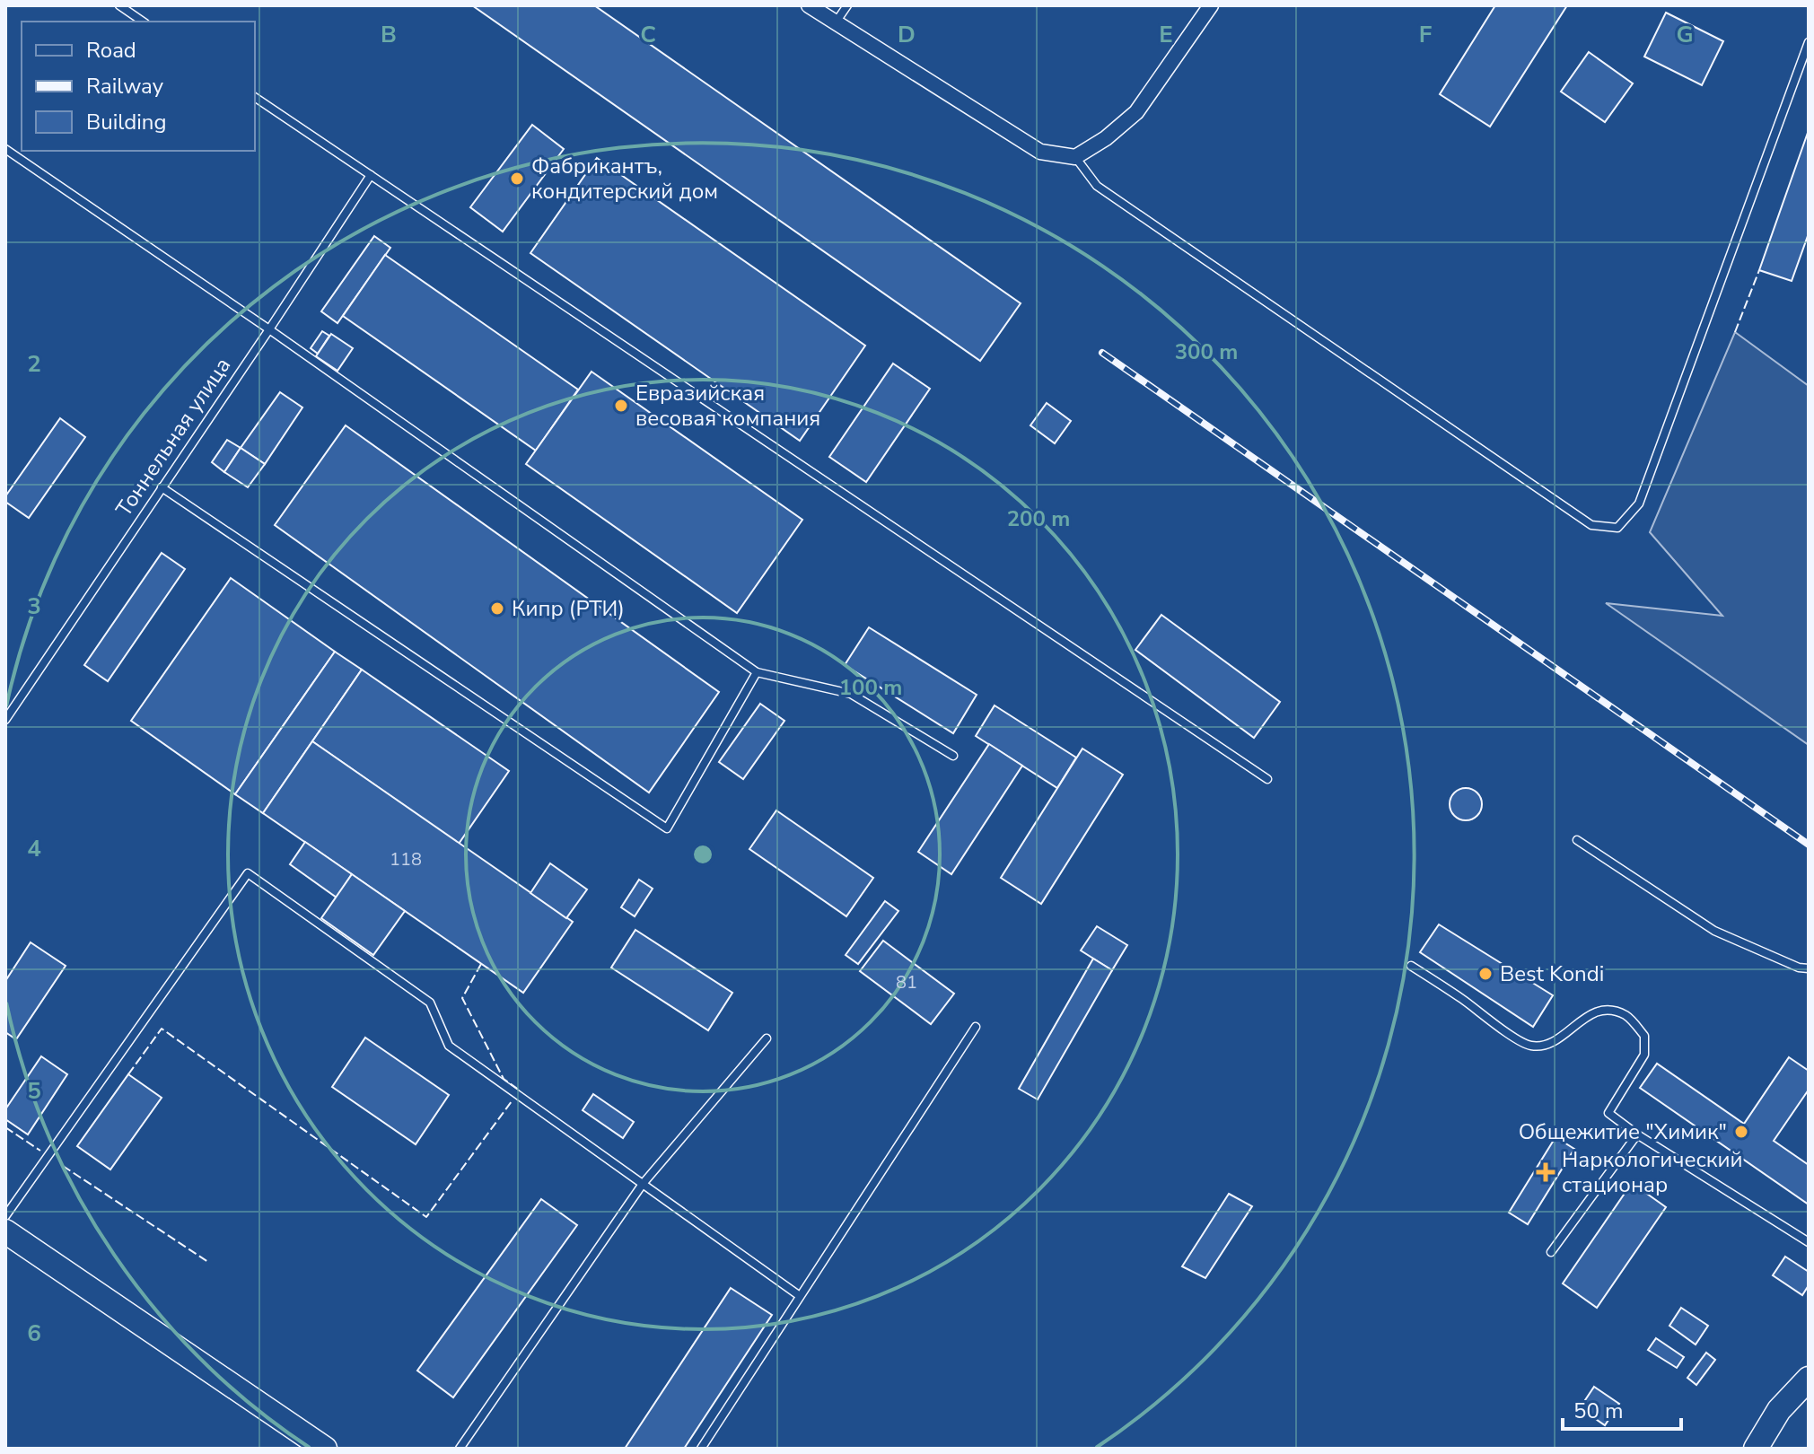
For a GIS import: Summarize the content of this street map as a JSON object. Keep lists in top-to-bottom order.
{
  "streets": {
    "lane": ["Тоннельная улица"]
  },
  "places": {
    "other": [
      "Фабрикантъ, кондитерский дом",
      "Евразийская весовая компания",
      "Кипр (РТИ)",
      "Best Kondi",
      "Общежитие \"Химик\""
    ],
    "health": ["Наркологический стационар"]
  },
  "house_numbers": ["118", "81"],
  "legend": ["Road", "Railway", "Building"],
  "scale_bar": "50 m",
  "grid": {
    "columns": [
      "B",
      "C",
      "D",
      "E",
      "F",
      "G"
    ],
    "rows": [
      "2",
      "3",
      "4",
      "5",
      "6"
    ]
  },
  "rings": ["300 m", "200 m", "100 m"]
}
